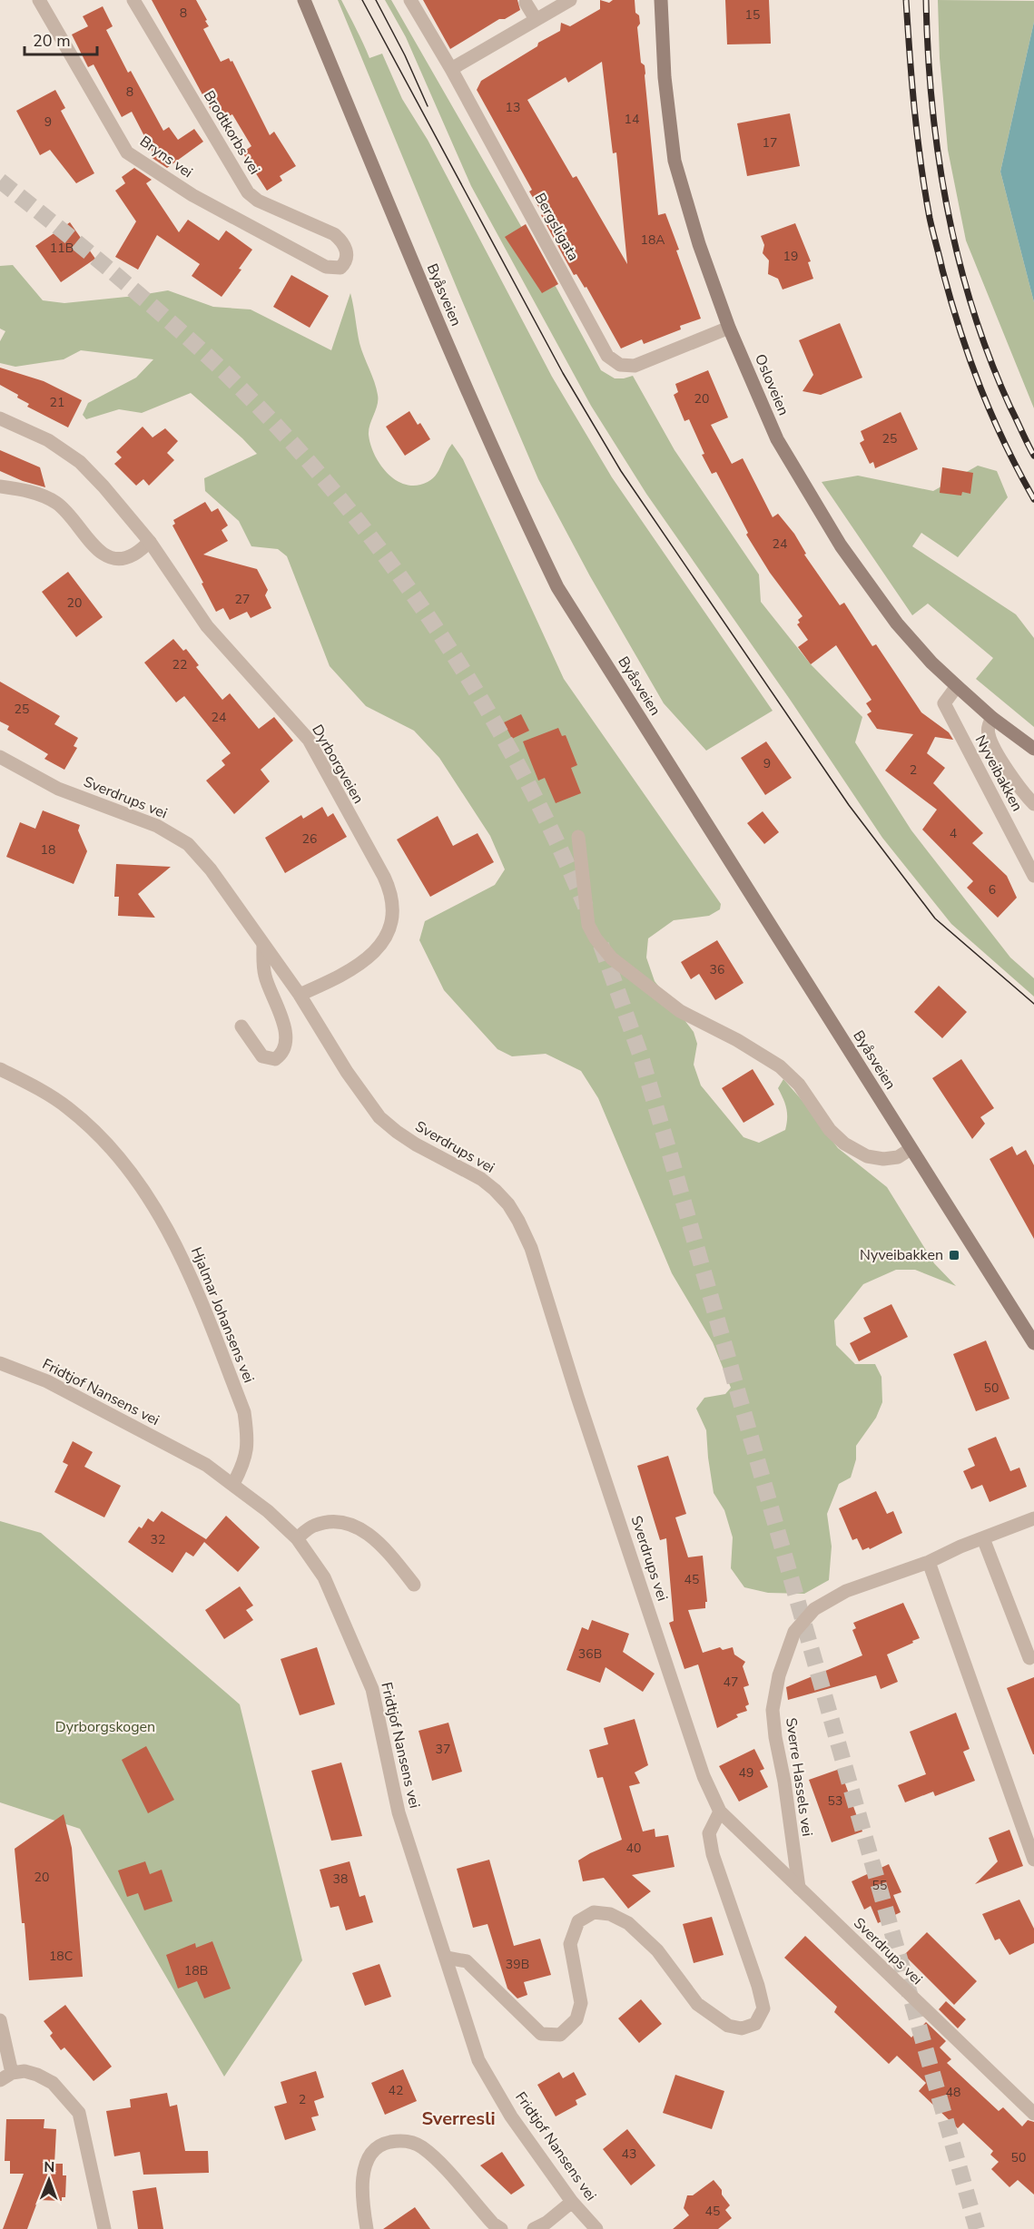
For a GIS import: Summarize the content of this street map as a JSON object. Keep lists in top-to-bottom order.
{
  "streets": {
    "main road": ["Byåsveien", "Osloveien"],
    "street": [
      "Brodtkorbs vei",
      "Bryns vei",
      "Bergsligata",
      "Dyrborgveien",
      "Nyveibakken",
      "Sverdrups vei",
      "Hjalmar Johansens vei",
      "Fridtjof Nansens vei",
      "Sverre Hassels vei"
    ]
  },
  "crossings": [
    ["Brodtkorbs vei", "Bryns vei"],
    ["Bergsligata", "Osloveien"],
    ["Osloveien", "Nyveibakken"],
    ["Dyrborgveien", "Sverdrups vei"],
    ["Sverdrups vei", "Sverre Hassels vei"],
    ["Hjalmar Johansens vei", "Fridtjof Nansens vei"]
  ],
  "districts": ["Sverresli"],
  "parks": ["Dyrborgskogen"],
  "places": {
    "transit": ["Nyveibakken"]
  },
  "house_numbers": [
    "8",
    "15",
    "8",
    "13",
    "14",
    "9",
    "17",
    "18A",
    "11B",
    "19",
    "20",
    "21",
    "25",
    "24",
    "27",
    "20",
    "22",
    "25",
    "24",
    "9",
    "2",
    "4",
    "26",
    "18",
    "6",
    "36",
    "50",
    "32",
    "45",
    "36B",
    "47",
    "37",
    "49",
    "53",
    "40",
    "20",
    "38",
    "55",
    "18C",
    "39B",
    "18B",
    "42",
    "48",
    "2",
    "43",
    "50",
    "45"
  ],
  "scale_bar": "20 m",
  "north": "top"
}
